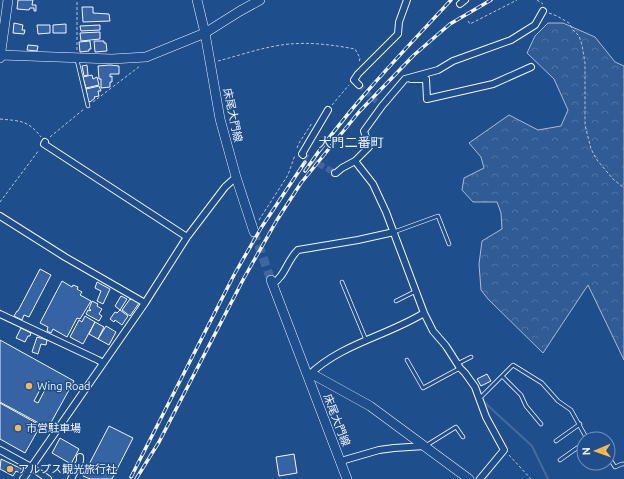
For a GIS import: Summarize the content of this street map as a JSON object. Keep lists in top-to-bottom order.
{
  "streets": {
    "main road": ["床尾大門線"]
  },
  "districts": ["大門二番町"],
  "places": ["Wing Road", "市営駐車場", "アルプス観光旅行社"],
  "north": "left"
}
